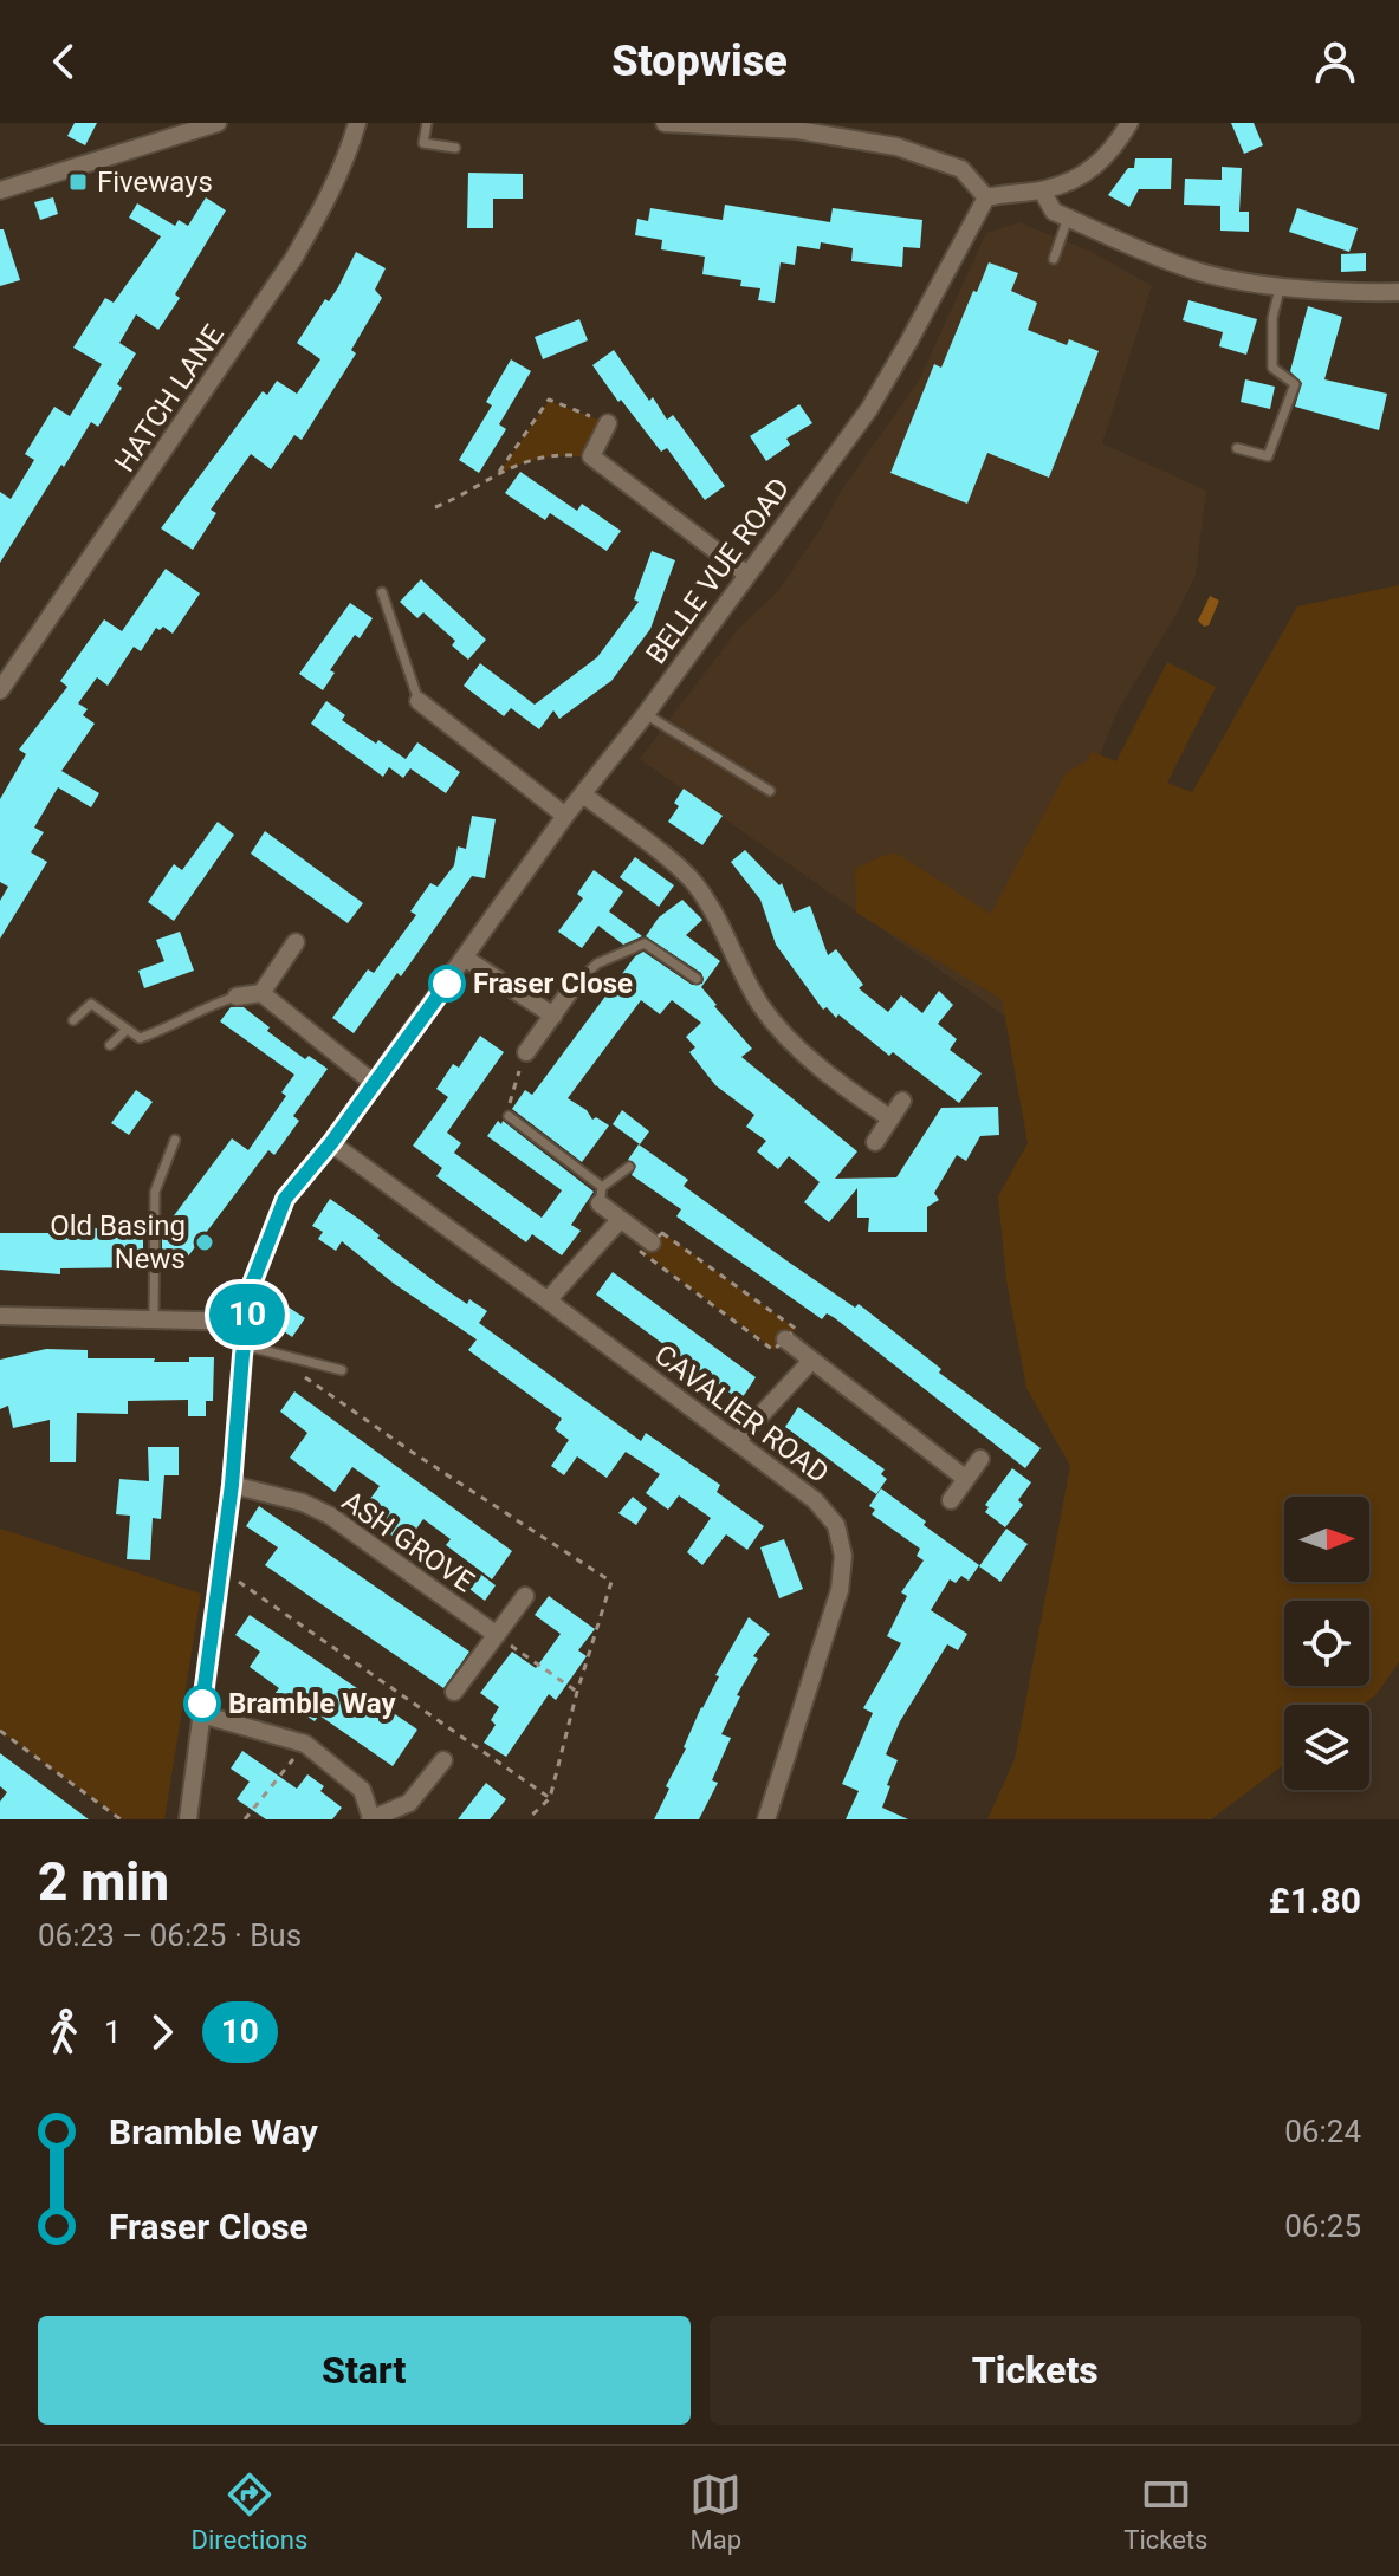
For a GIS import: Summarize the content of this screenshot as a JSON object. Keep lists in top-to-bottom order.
{
  "streets": {
    "street": [
      "HATCH LANE",
      "BELLE VUE ROAD",
      "CAVALIER ROAD",
      "ASH GROVE"
    ]
  },
  "crossings": [
    ["BELLE VUE ROAD", "CAVALIER ROAD"],
    ["BELLE VUE ROAD", "ASH GROVE"]
  ],
  "places": {
    "transit": ["Fiveways"],
    "other": ["Fraser Close", "Old Basing News", "Bramble Way"]
  },
  "lines": ["bus line 10"],
  "north": "right",
  "page": {
    "header": "Stopwise",
    "on_map": "10",
    "heading": ["2 min", "06:23 – 06:25 · Bus", "£1.80"],
    "legs": ["1", "10"],
    "list": [
      {
        "name": "Bramble Way",
        "value": "06:24"
      },
      {
        "name": "Fraser Close",
        "value": "06:25"
      }
    ],
    "buttons": ["Start", "Tickets"],
    "tabs": ["Directions", "Map", "Tickets"]
  }
}
